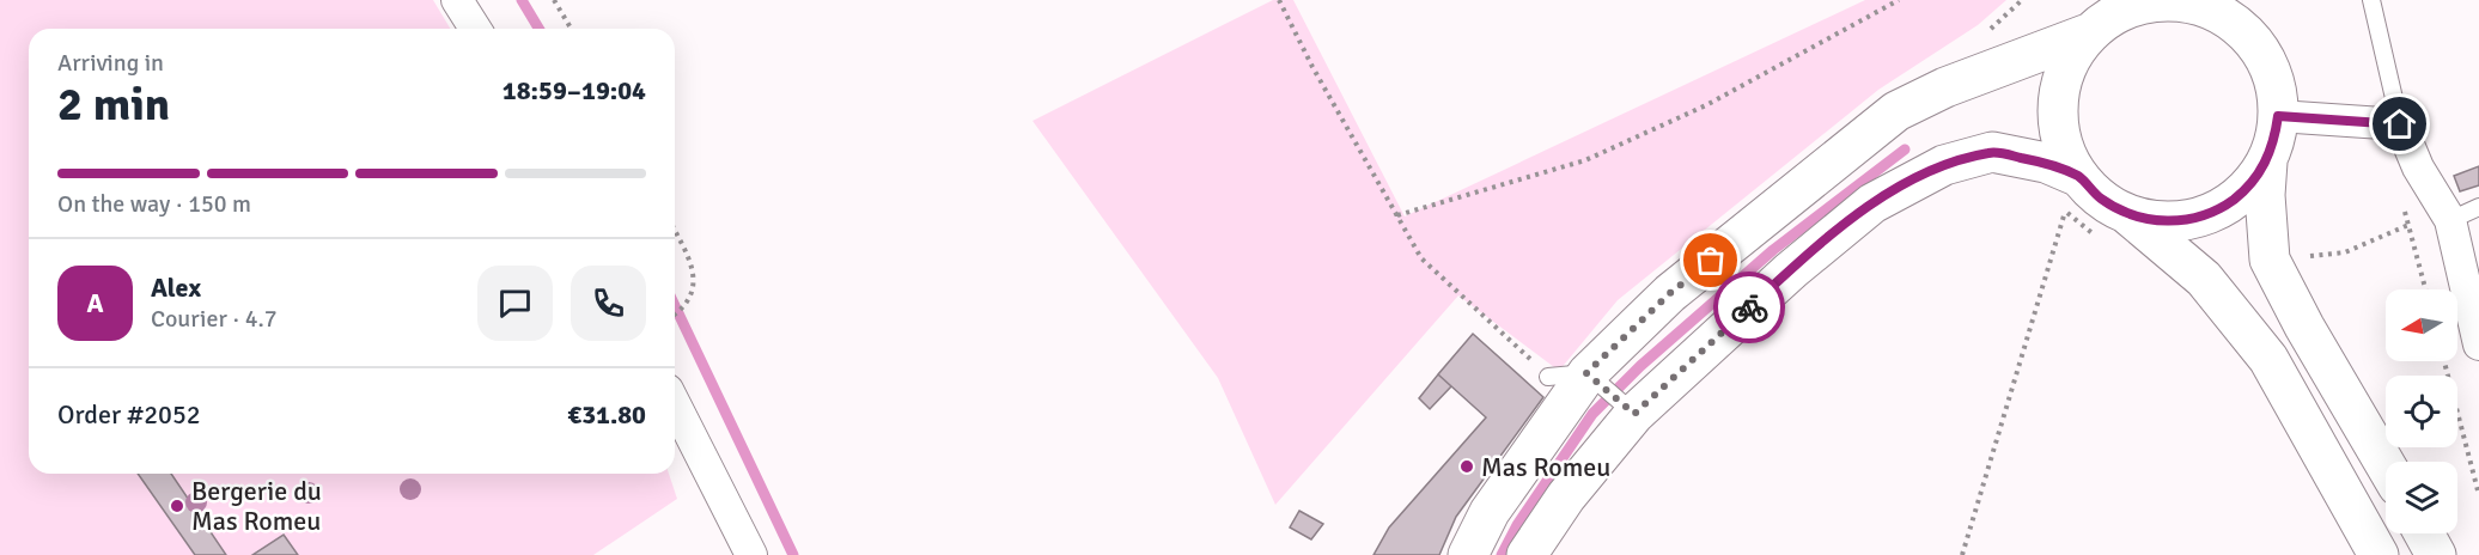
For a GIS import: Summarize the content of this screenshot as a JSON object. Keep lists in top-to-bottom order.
{
  "places": ["Mas Romeu", "Bergerie du Mas Romeu"],
  "north": "left",
  "page": {
    "heading": ["2 min", "Arriving in", "18:59–19:04"],
    "panel": [
      "Alex",
      "Courier · 4.7",
      "Order #2052",
      "€31.80"
    ],
    "bar": "On the way · 150 m",
    "round": "A"
  }
}
